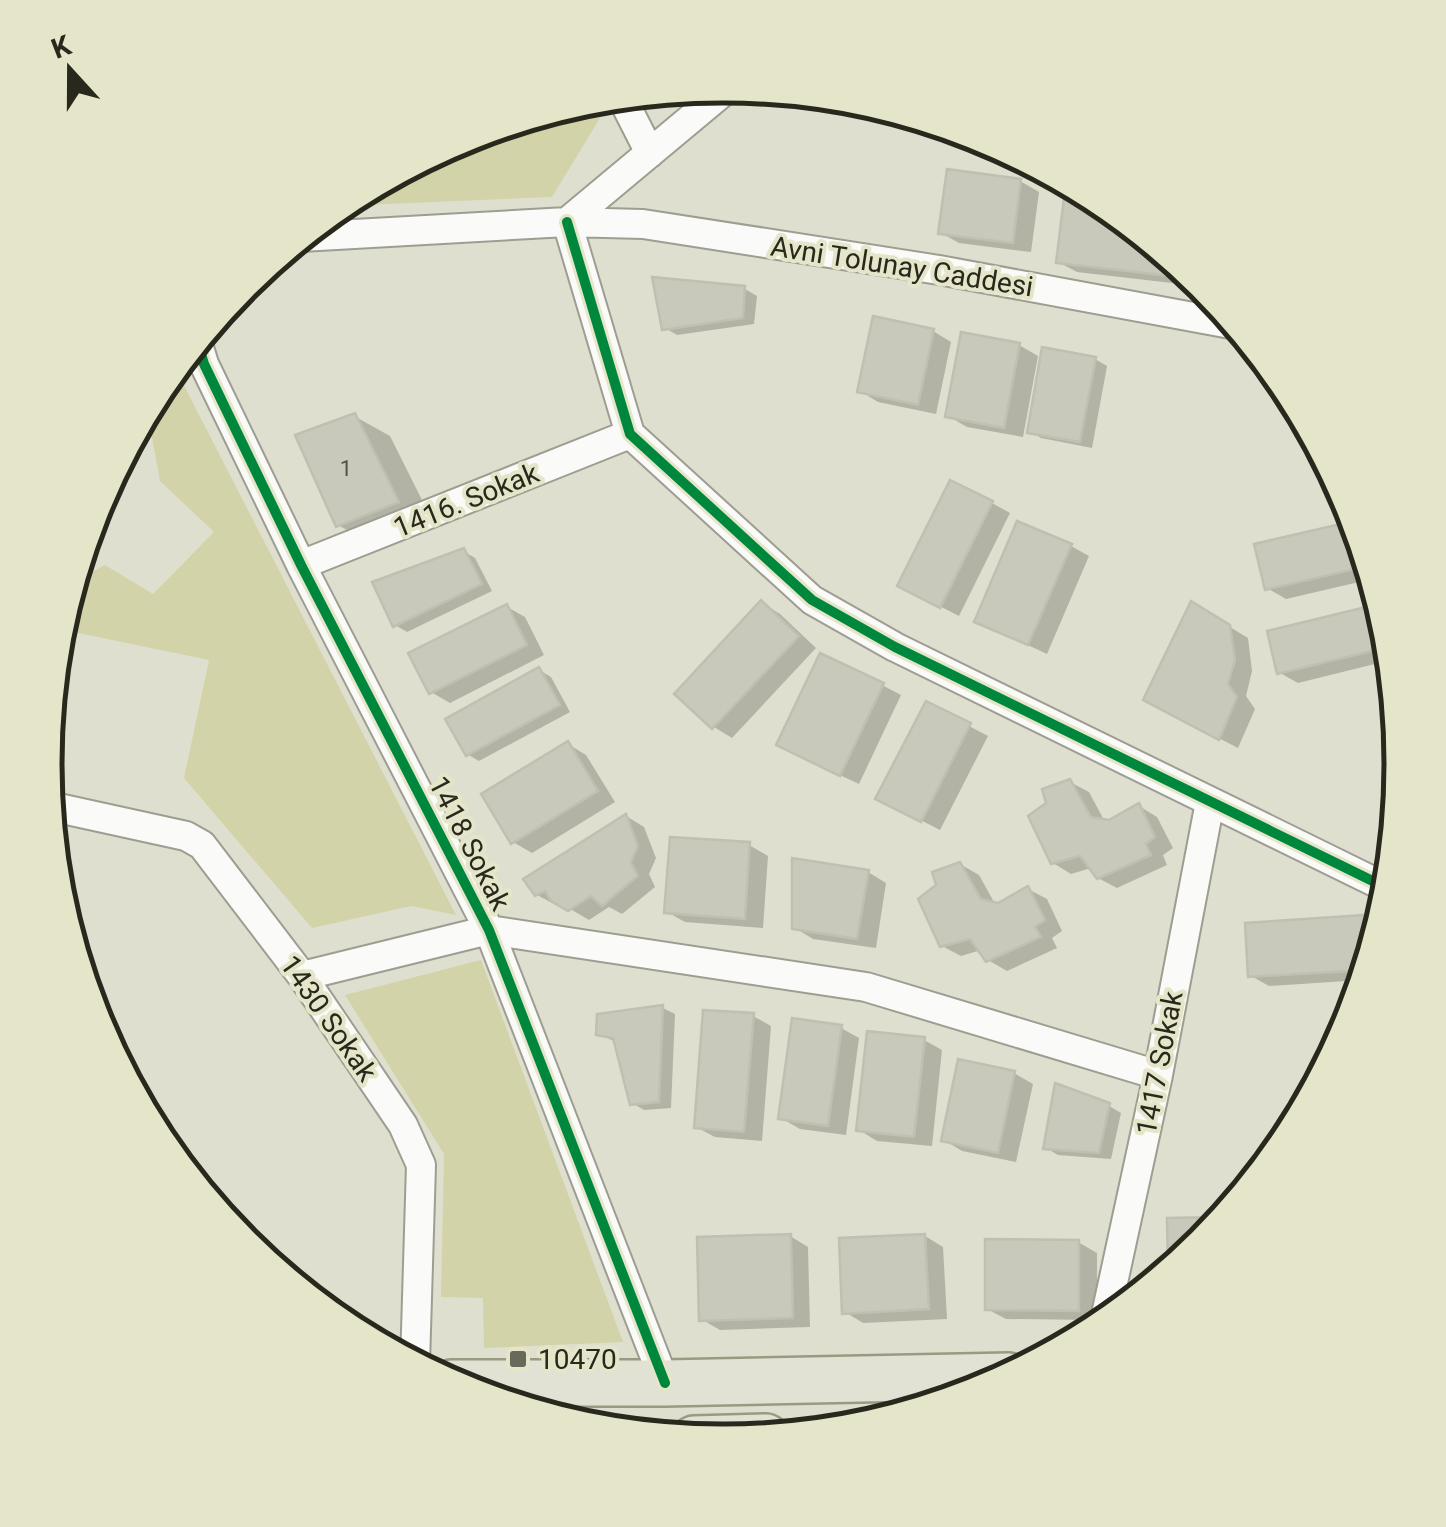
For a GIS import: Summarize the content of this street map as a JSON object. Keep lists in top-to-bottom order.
{
  "streets": {
    "street": [
      "Avni Tolunay Caddesi",
      "1416. Sokak",
      "1418 Sokak",
      "1430 Sokak",
      "1417 Sokak"
    ]
  },
  "crossings": [
    ["1416. Sokak", "1418 Sokak"]
  ],
  "places": {
    "transit": ["10470"]
  },
  "house_numbers": ["1"],
  "north": "top"
}
